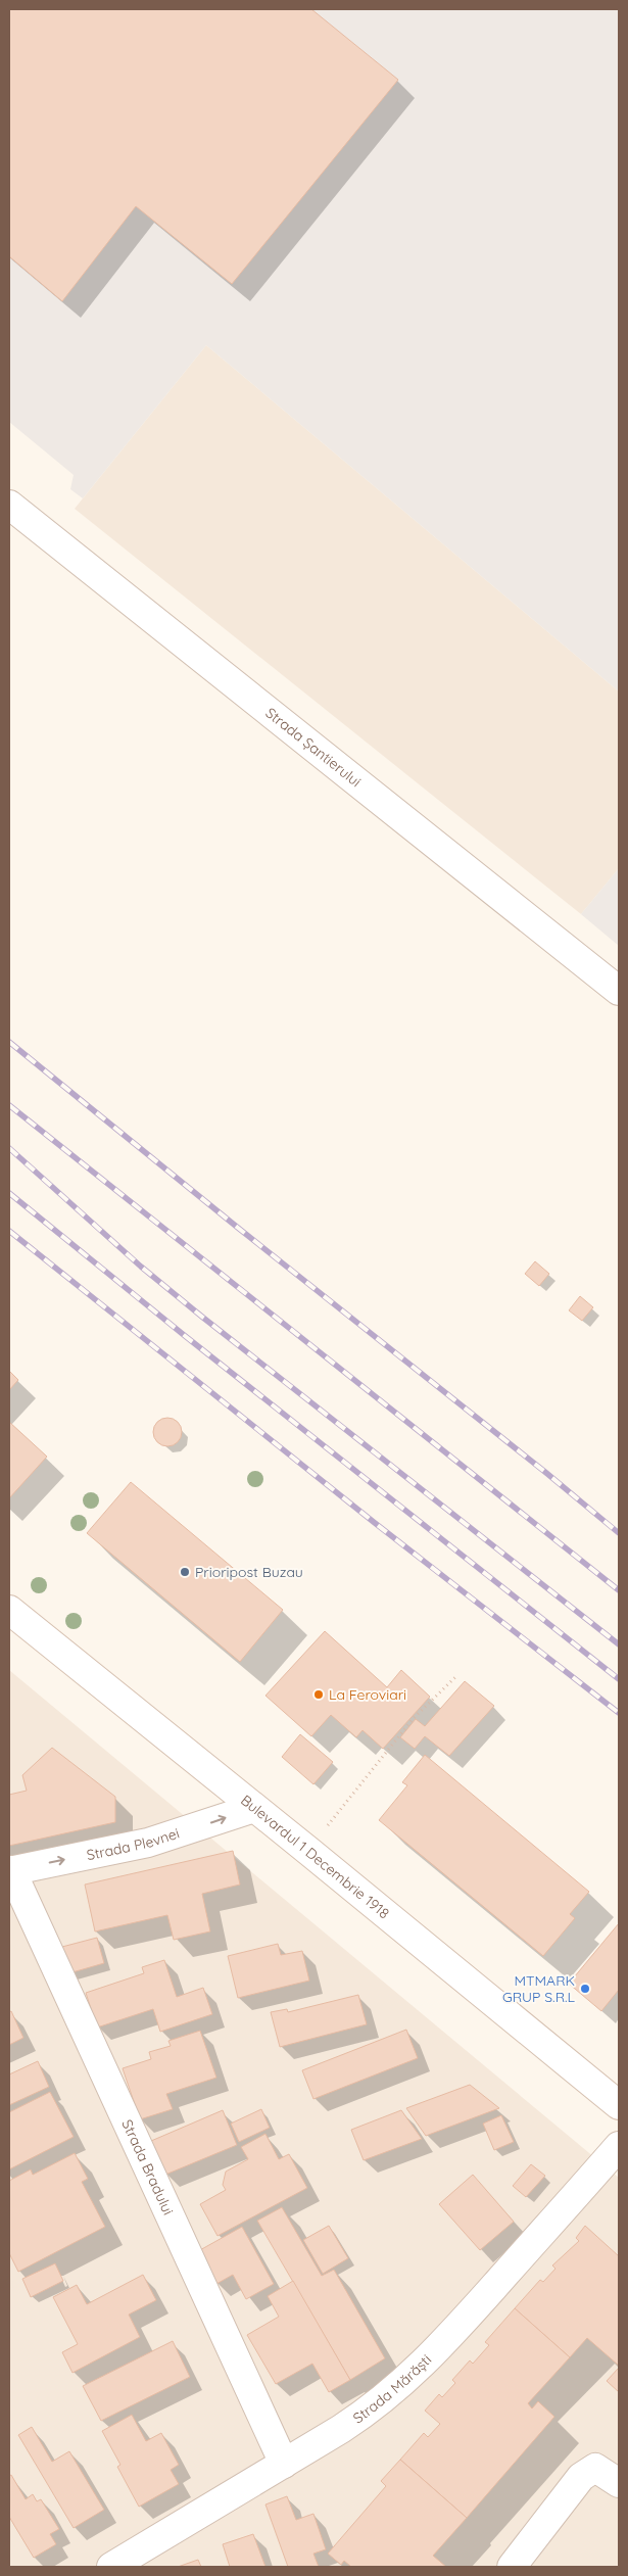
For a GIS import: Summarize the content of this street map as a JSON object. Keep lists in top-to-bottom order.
{
  "streets": {
    "street": [
      "Strada Șantierului",
      "Strada Plevnei",
      "Bulevardul 1 Decembrie 1918",
      "Strada Bradului",
      "Strada Mărăști"
    ]
  },
  "crossings": [
    ["Strada Plevnei", "Bulevardul 1 Decembrie 1918"],
    ["Strada Plevnei", "Strada Bradului"],
    ["Strada Bradului", "Strada Mărăști"]
  ],
  "one_way": ["Strada Plevnei"],
  "places": ["Prioripost Buzau", "La Feroviari", "MTMARK GRUP S.R.L"]
}
